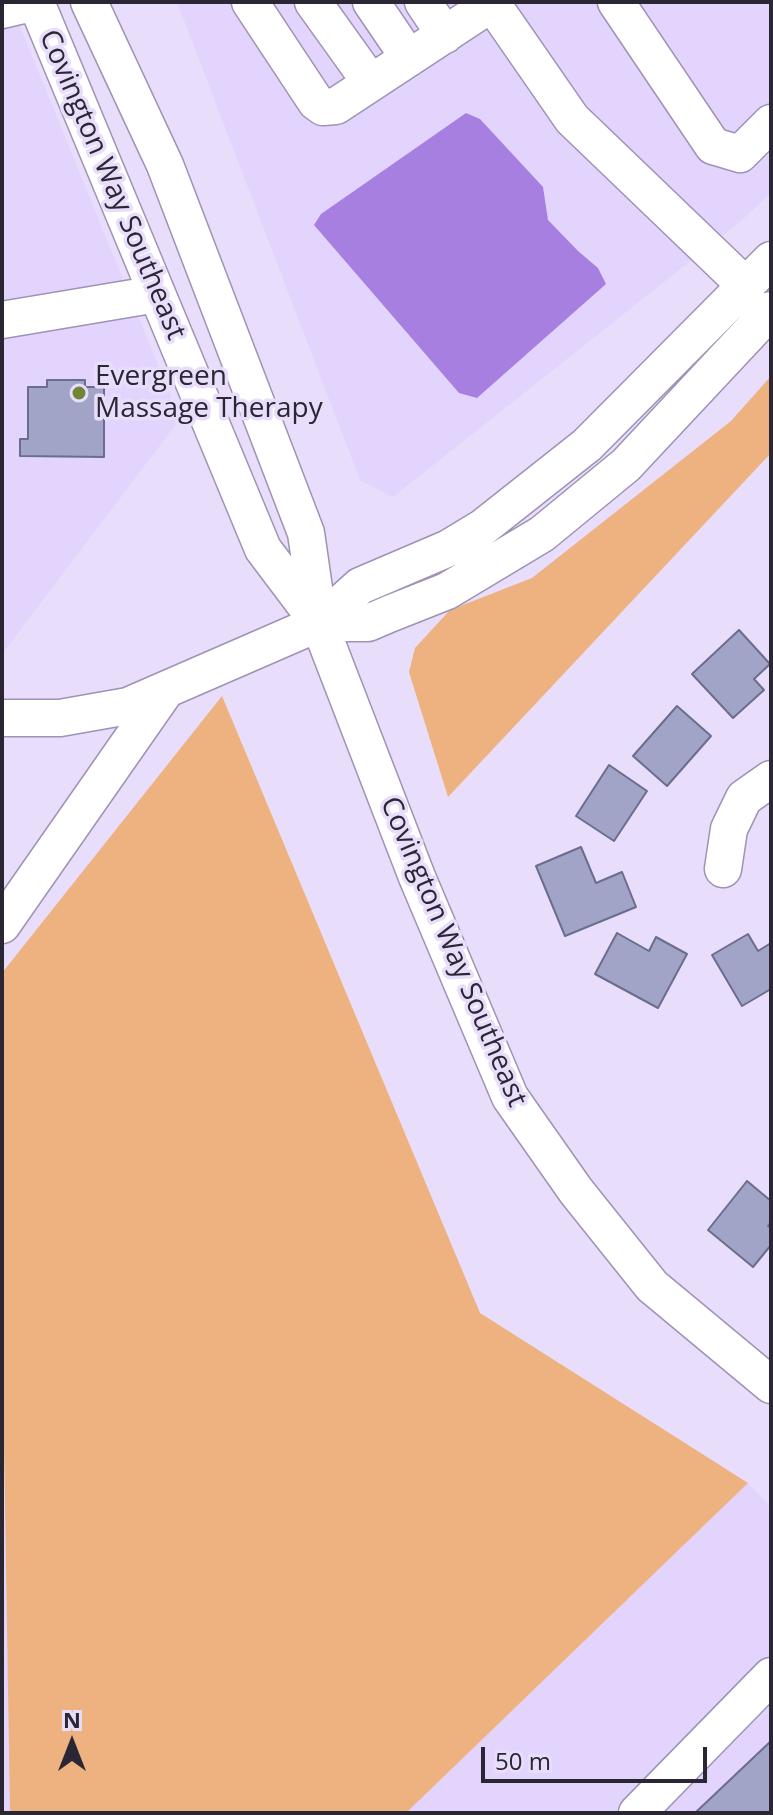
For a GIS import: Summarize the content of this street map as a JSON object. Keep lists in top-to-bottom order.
{
  "streets": {
    "street": ["Covington Way Southeast"]
  },
  "places": ["Evergreen Massage Therapy"],
  "scale_bar": "50 m",
  "north": "top"
}
